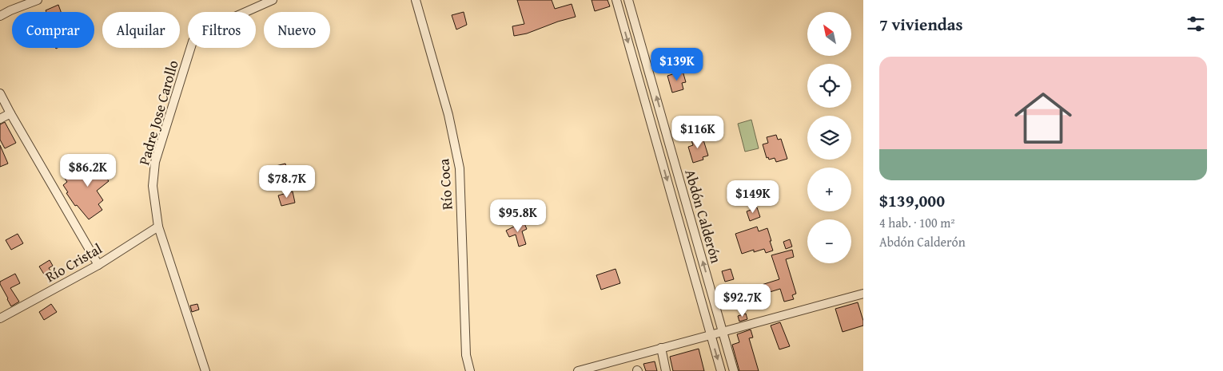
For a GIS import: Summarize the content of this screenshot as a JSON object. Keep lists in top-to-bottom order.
{
  "streets": {
    "street": [
      "Padre Jose Carollo",
      "Río Coca",
      "Abdón Calderón",
      "Río Cristal"
    ]
  },
  "crossings": [
    ["Padre Jose Carollo", "Río Cristal"]
  ],
  "north": "top left",
  "page": {
    "heading": "7 viviendas",
    "map_buttons": ["+", "−"],
    "chip": [
      "Comprar",
      "Alquilar",
      "Filtros",
      "Nuevo"
    ],
    "price": [
      "$139K",
      "$116K",
      "$86.2K",
      "$78.7K",
      "$149K",
      "$95.8K",
      "$92.7K"
    ],
    "list": [
      {
        "name": "$139,000",
        "note": "4 hab. · 100 m² · Abdón Calderón"
      }
    ]
  }
}
